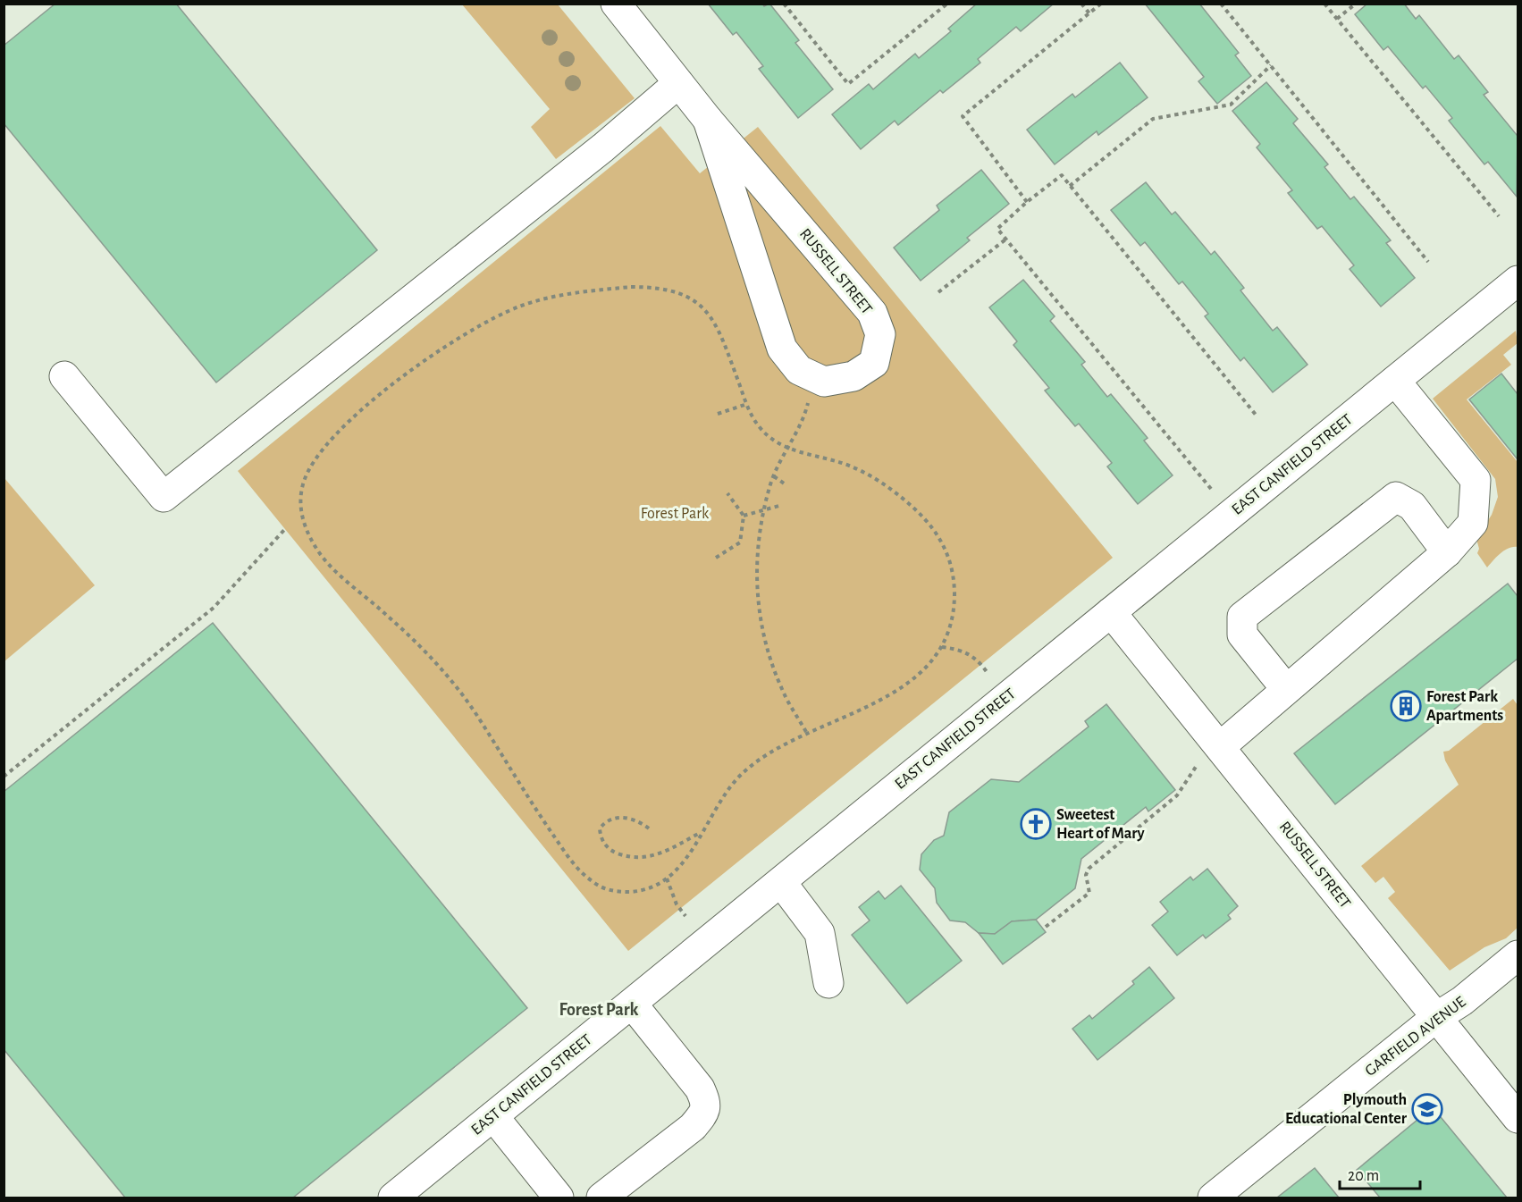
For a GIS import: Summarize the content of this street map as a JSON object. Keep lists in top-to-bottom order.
{
  "streets": {
    "street": ["RUSSELL STREET", "EAST CANFIELD STREET", "GARFIELD AVENUE"]
  },
  "crossings": [
    ["RUSSELL STREET", "EAST CANFIELD STREET"],
    ["RUSSELL STREET", "GARFIELD AVENUE"]
  ],
  "districts": ["Forest Park"],
  "parks": ["Forest Park"],
  "places": {
    "building": ["Forest Park Apartments"],
    "church": ["Sweetest Heart of Mary"],
    "school or university": ["Plymouth Educational Center"]
  },
  "scale_bar": "20 m"
}
